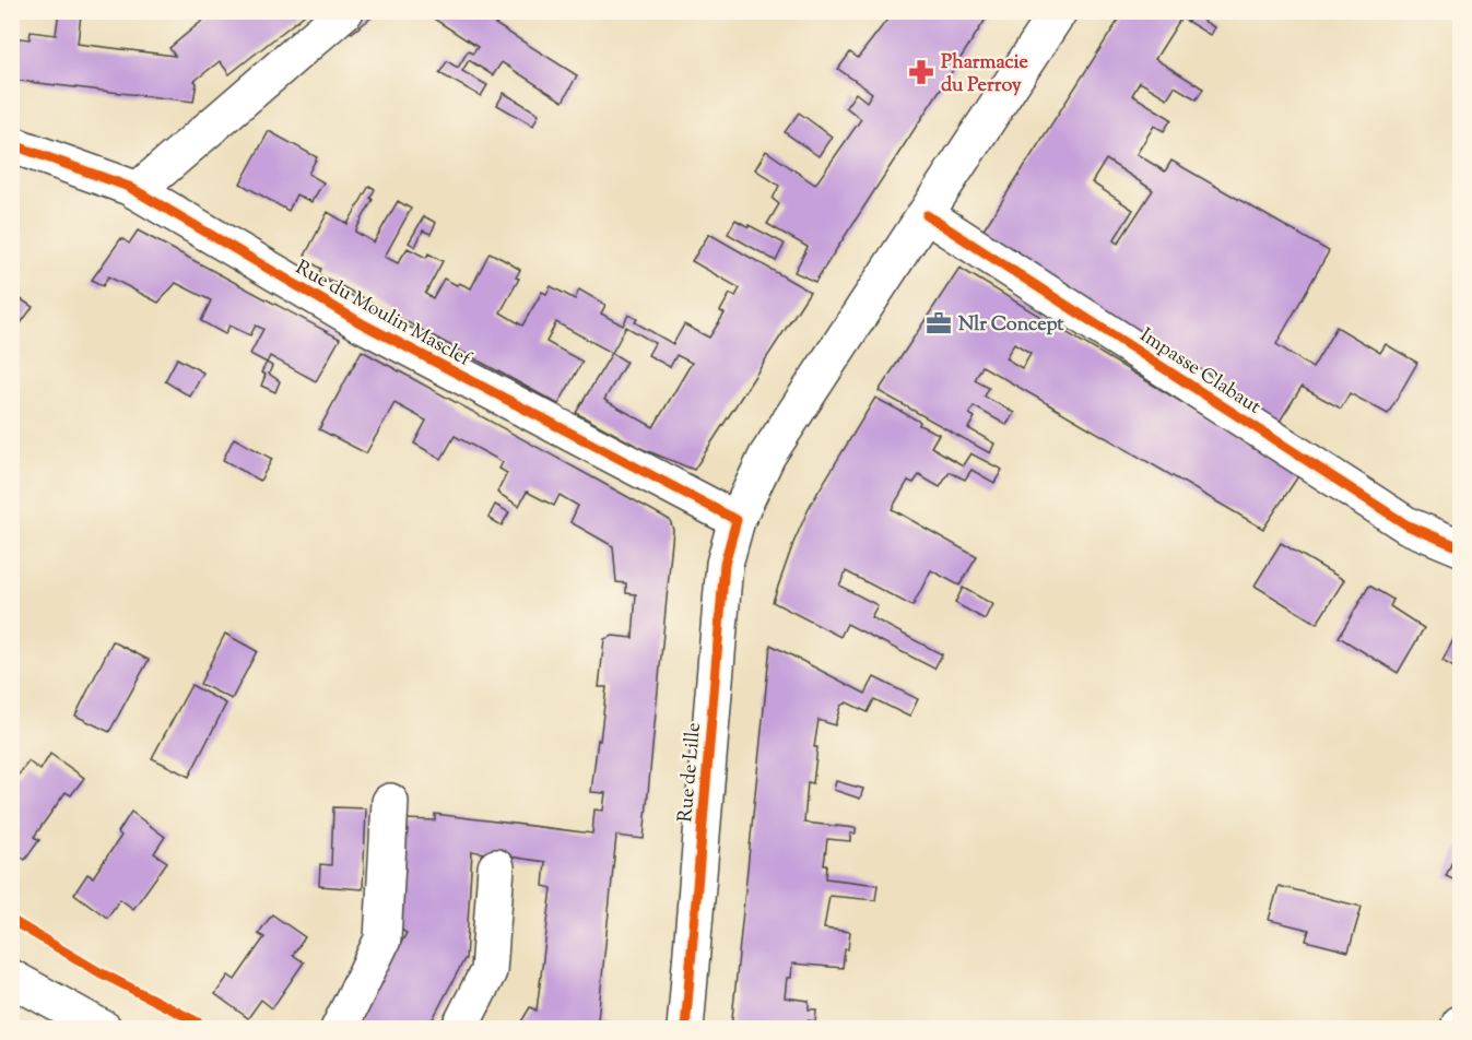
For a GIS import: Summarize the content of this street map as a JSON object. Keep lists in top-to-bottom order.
{
  "streets": {
    "street": ["Rue du Moulin Masclef", "Impasse Clabaut", "Rue de Lille"]
  },
  "crossings": [
    ["Rue du Moulin Masclef", "Rue de Lille"],
    ["Impasse Clabaut", "Rue de Lille"]
  ],
  "places": {
    "pharmacy": ["Pharmacie du Perroy"],
    "office": ["Nlr Concept"]
  }
}
